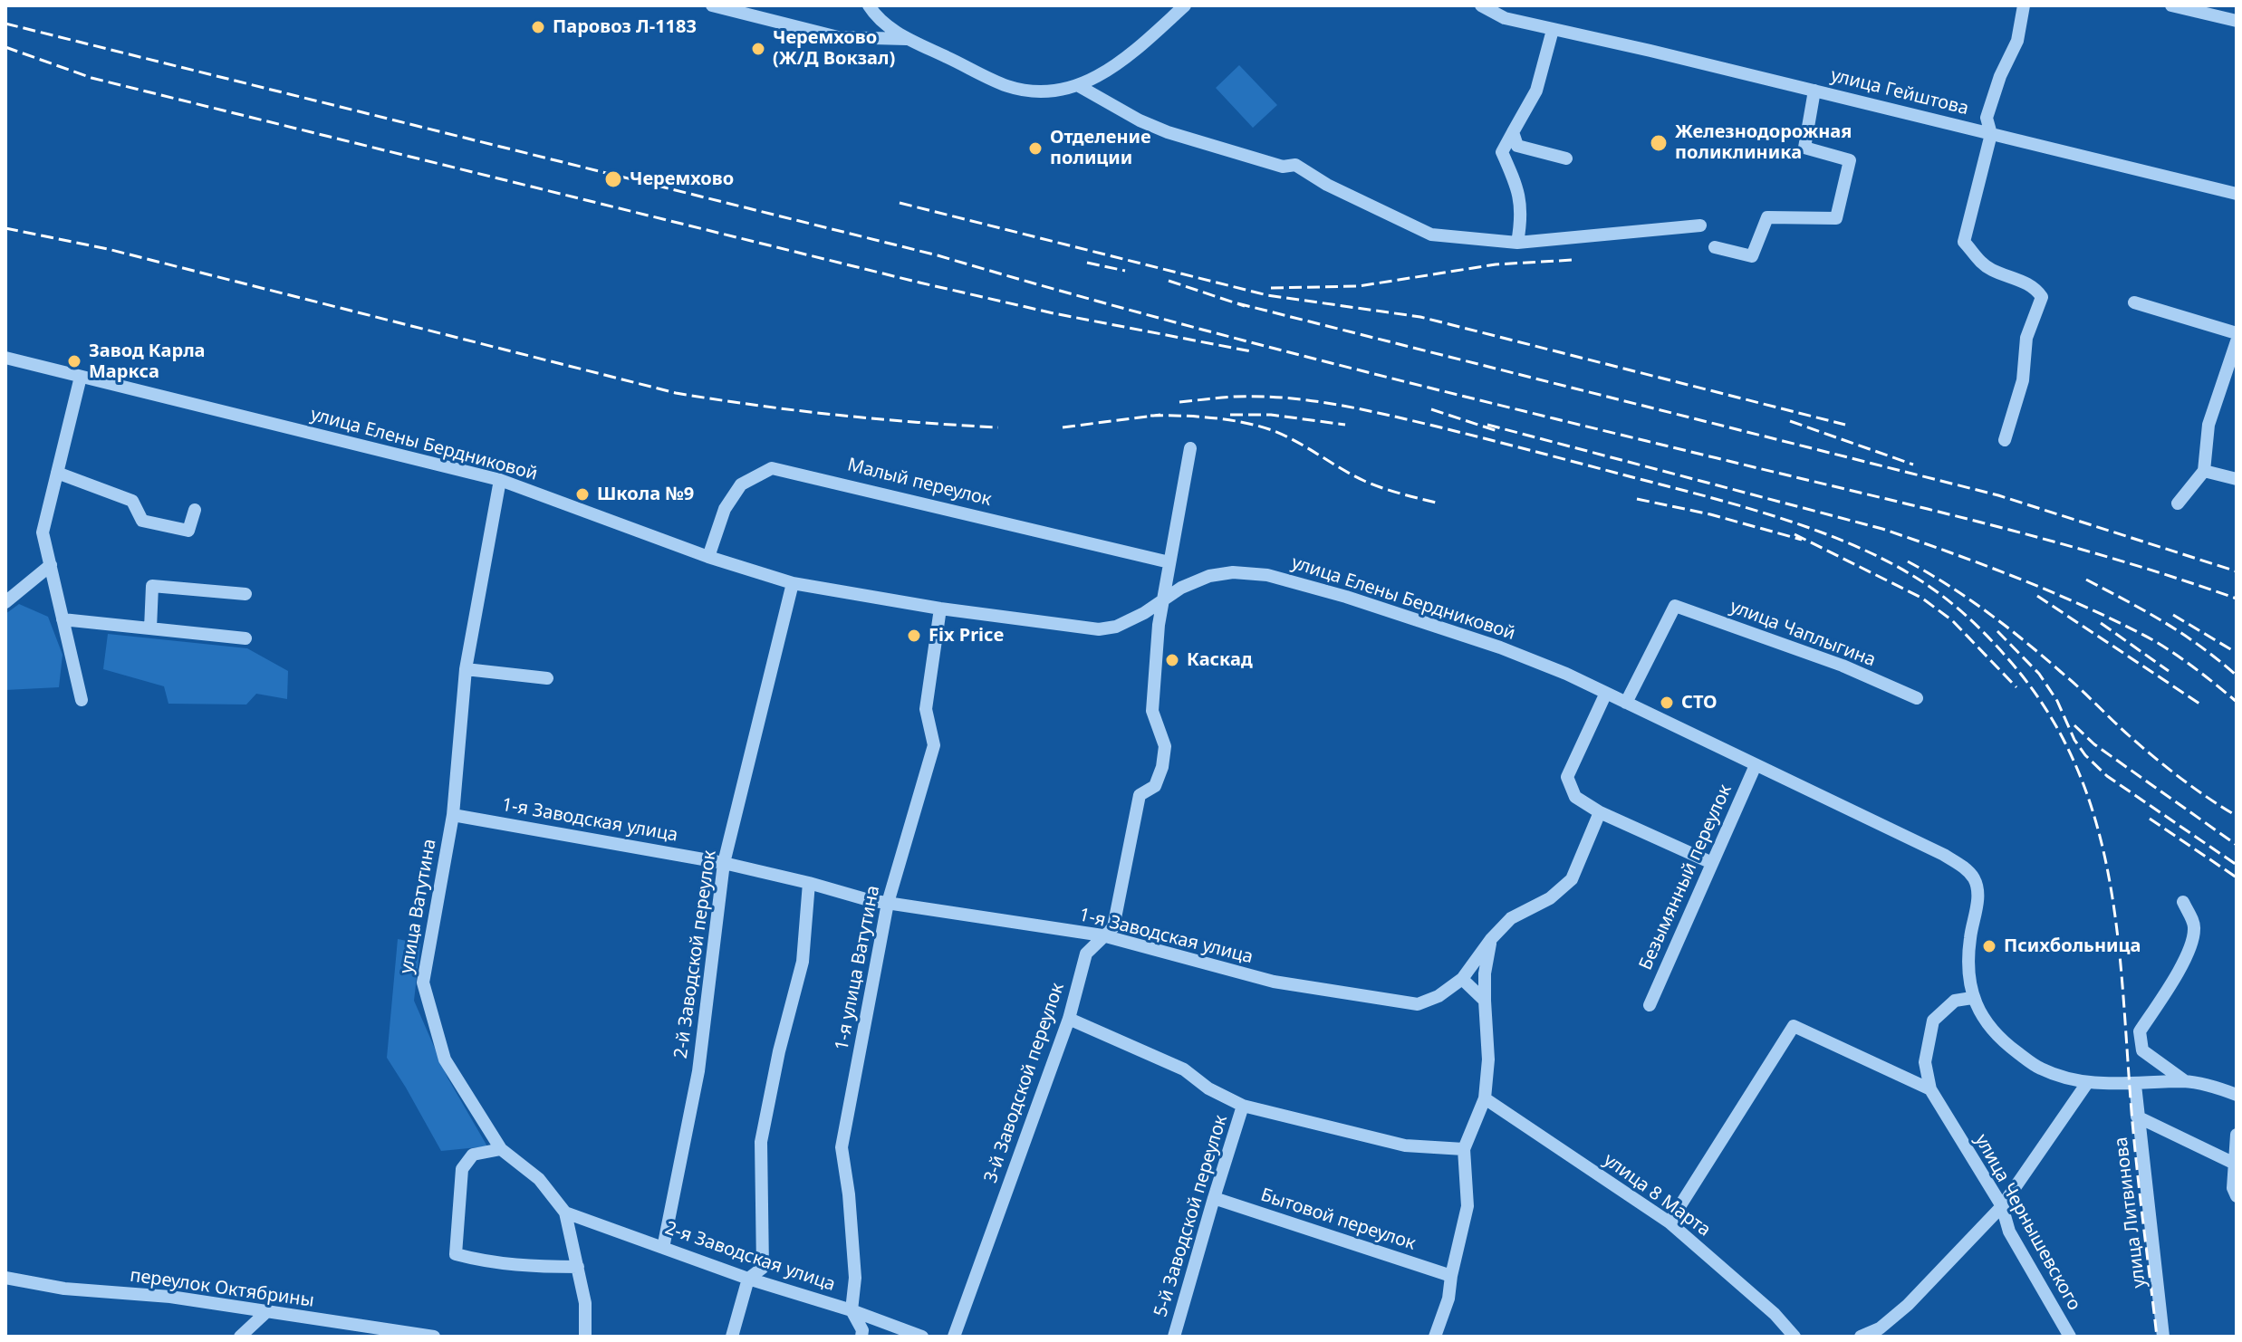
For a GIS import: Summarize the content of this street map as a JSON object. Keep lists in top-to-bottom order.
{
  "streets": {
    "street": [
      "улица Гейштова",
      "улица Елены Бердниковой",
      "Малый переулок",
      "улица Чаплыгина",
      "1-я Заводская улица",
      "Безымянный переулок",
      "улица Ватутина",
      "2-й Заводской переулок",
      "1-я улица Ватутина",
      "3-й Заводской переулок",
      "улица 8 Марта",
      "улица Литвинова",
      "5-й Заводской переулок",
      "Бытовой переулок",
      "улица Чернышевского",
      "2-я Заводская улица",
      "переулок Октябрины"
    ]
  },
  "crossings": [
    ["улица Елены Бердниковой", "Малый переулок"],
    ["улица Елены Бердниковой", "улица Чаплыгина"],
    ["улица Елены Бердниковой", "Безымянный переулок"],
    ["улица Елены Бердниковой", "улица Ватутина"],
    ["улица Елены Бердниковой", "2-й Заводской переулок"],
    ["улица Елены Бердниковой", "1-я улица Ватутина"],
    ["улица Елены Бердниковой", "3-й Заводской переулок"],
    ["улица Елены Бердниковой", "улица Литвинова"],
    ["улица Елены Бердниковой", "улица Чернышевского"],
    ["Малый переулок", "3-й Заводской переулок"],
    ["1-я Заводская улица", "улица Ватутина"],
    ["1-я Заводская улица", "2-й Заводской переулок"],
    ["1-я Заводская улица", "1-я улица Ватутина"],
    ["1-я Заводская улица", "3-й Заводской переулок"],
    ["улица Ватутина", "2-я Заводская улица"],
    ["2-й Заводской переулок", "2-я Заводская улица"],
    ["1-я улица Ватутина", "2-я Заводская улица"],
    ["5-й Заводской переулок", "Бытовой переулок"]
  ],
  "places": [
    "Паровоз Л-1183",
    "Черемхово (Ж/Д Вокзал)",
    "Железнодорожная поликлиника",
    "Отделение полиции",
    "Черемхово",
    "Завод Карла Маркса",
    "Школа №9",
    "Fix Price",
    "Каскад",
    "СТО",
    "Психбольница"
  ]
}
